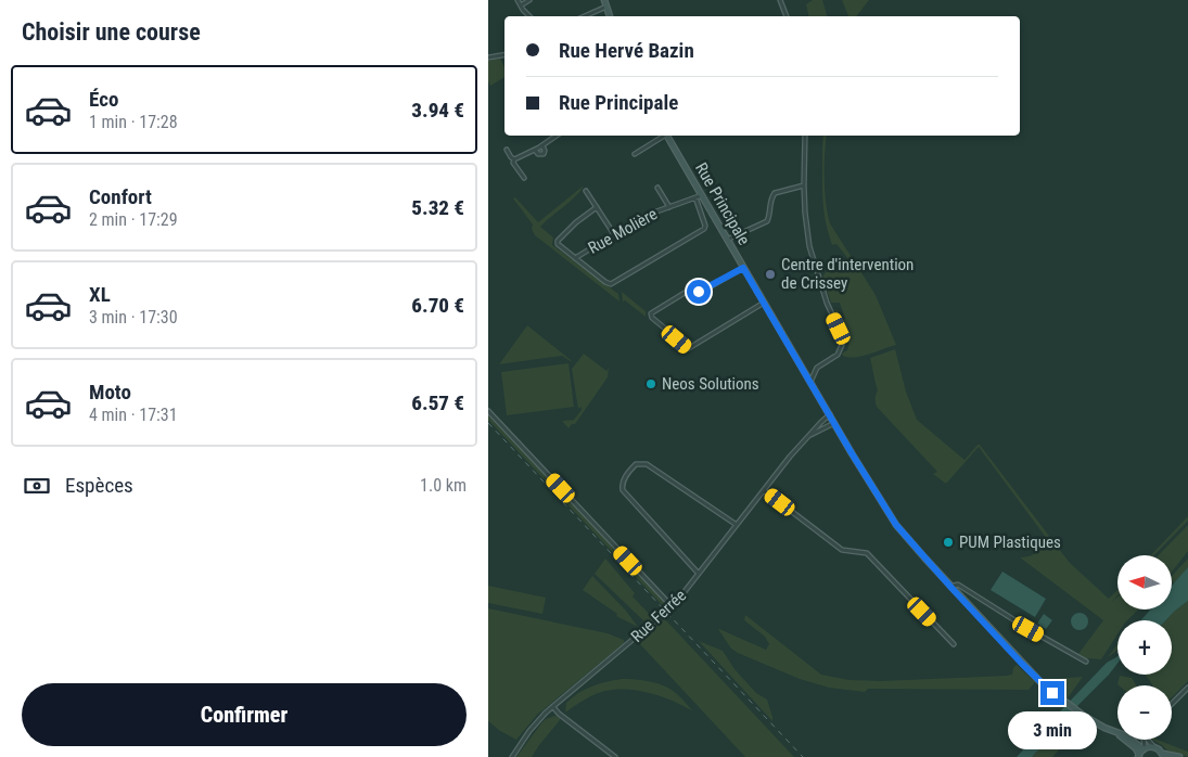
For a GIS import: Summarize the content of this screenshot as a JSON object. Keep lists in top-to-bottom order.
{
  "streets": {
    "street": ["Rue Principale", "Rue Molière", "Rue Ferrée"]
  },
  "crossings": [
    ["Rue Principale", "Rue Molière"],
    ["Rue Principale", "Rue Ferrée"]
  ],
  "places": ["Centre d'intervention de Crissey", "Neos Solutions", "PUM Plastiques"],
  "north": "left",
  "page": {
    "heading": "Choisir une course",
    "banner": ["Rue Hervé Bazin", "Rue Principale"],
    "list": [
      {
        "name": "Éco",
        "note": "1 min · 17:28",
        "value": "3.94 €"
      },
      {
        "name": "Confort",
        "note": "2 min · 17:29",
        "value": "5.32 €"
      },
      {
        "name": "XL",
        "note": "3 min · 17:30",
        "value": "6.70 €"
      },
      {
        "name": "Moto",
        "note": "4 min · 17:31",
        "value": "6.57 €"
      }
    ],
    "pay": ["Espèces", "1.0 km"],
    "map_buttons": ["+", "−"],
    "buttons": "Confirmer",
    "bubble": "3 min"
  }
}
